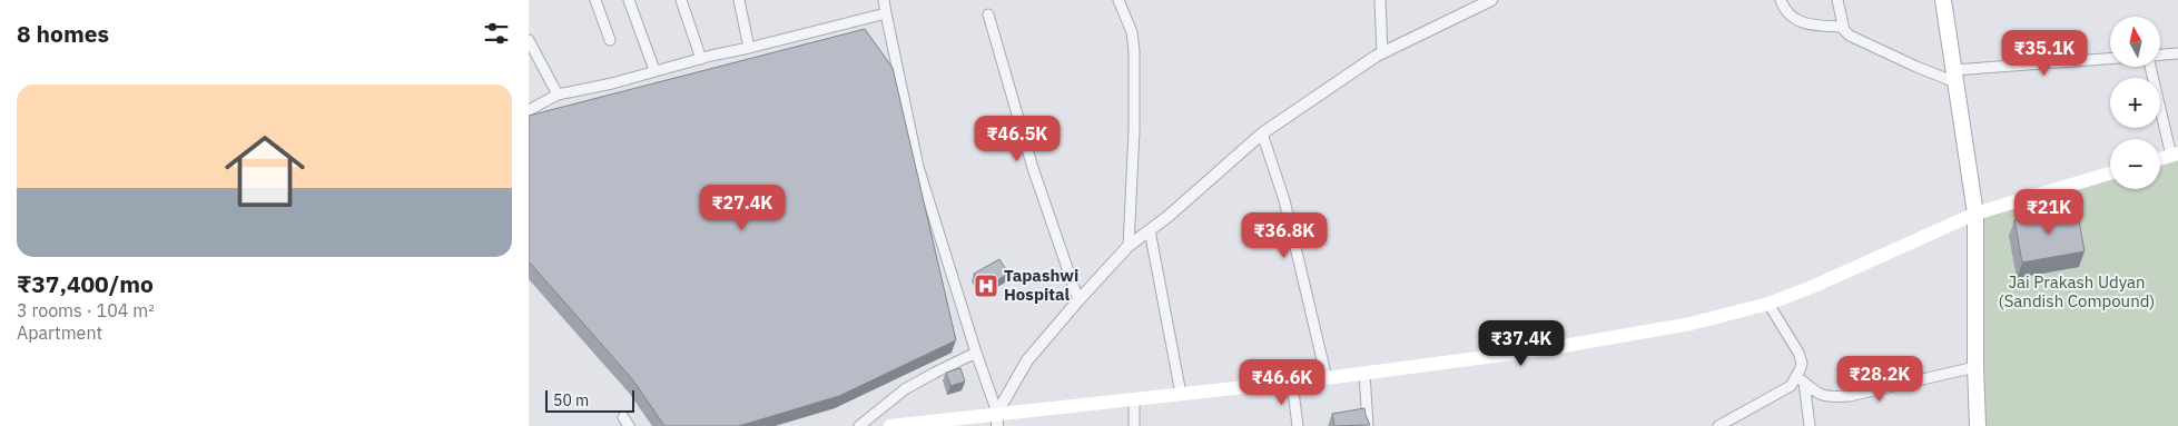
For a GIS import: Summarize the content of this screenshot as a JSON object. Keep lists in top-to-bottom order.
{
  "parks": ["Jai Prakash Udyan (Sandish Compound)"],
  "places": {
    "hospital": ["Tapashwi Hospital"]
  },
  "scale_bar": "50 m",
  "north": "top",
  "page": {
    "heading": "8 homes",
    "map_buttons": ["+", "−"],
    "price": [
      "₹35.1K",
      "₹46.5K",
      "₹27.4K",
      "₹21K",
      "₹36.8K",
      "₹37.4K",
      "₹28.2K",
      "₹46.6K"
    ],
    "list": [
      {
        "name": "₹37,400/mo",
        "note": "3 rooms · 104 m² · Apartment"
      }
    ],
    "scale": "50 m"
  }
}
